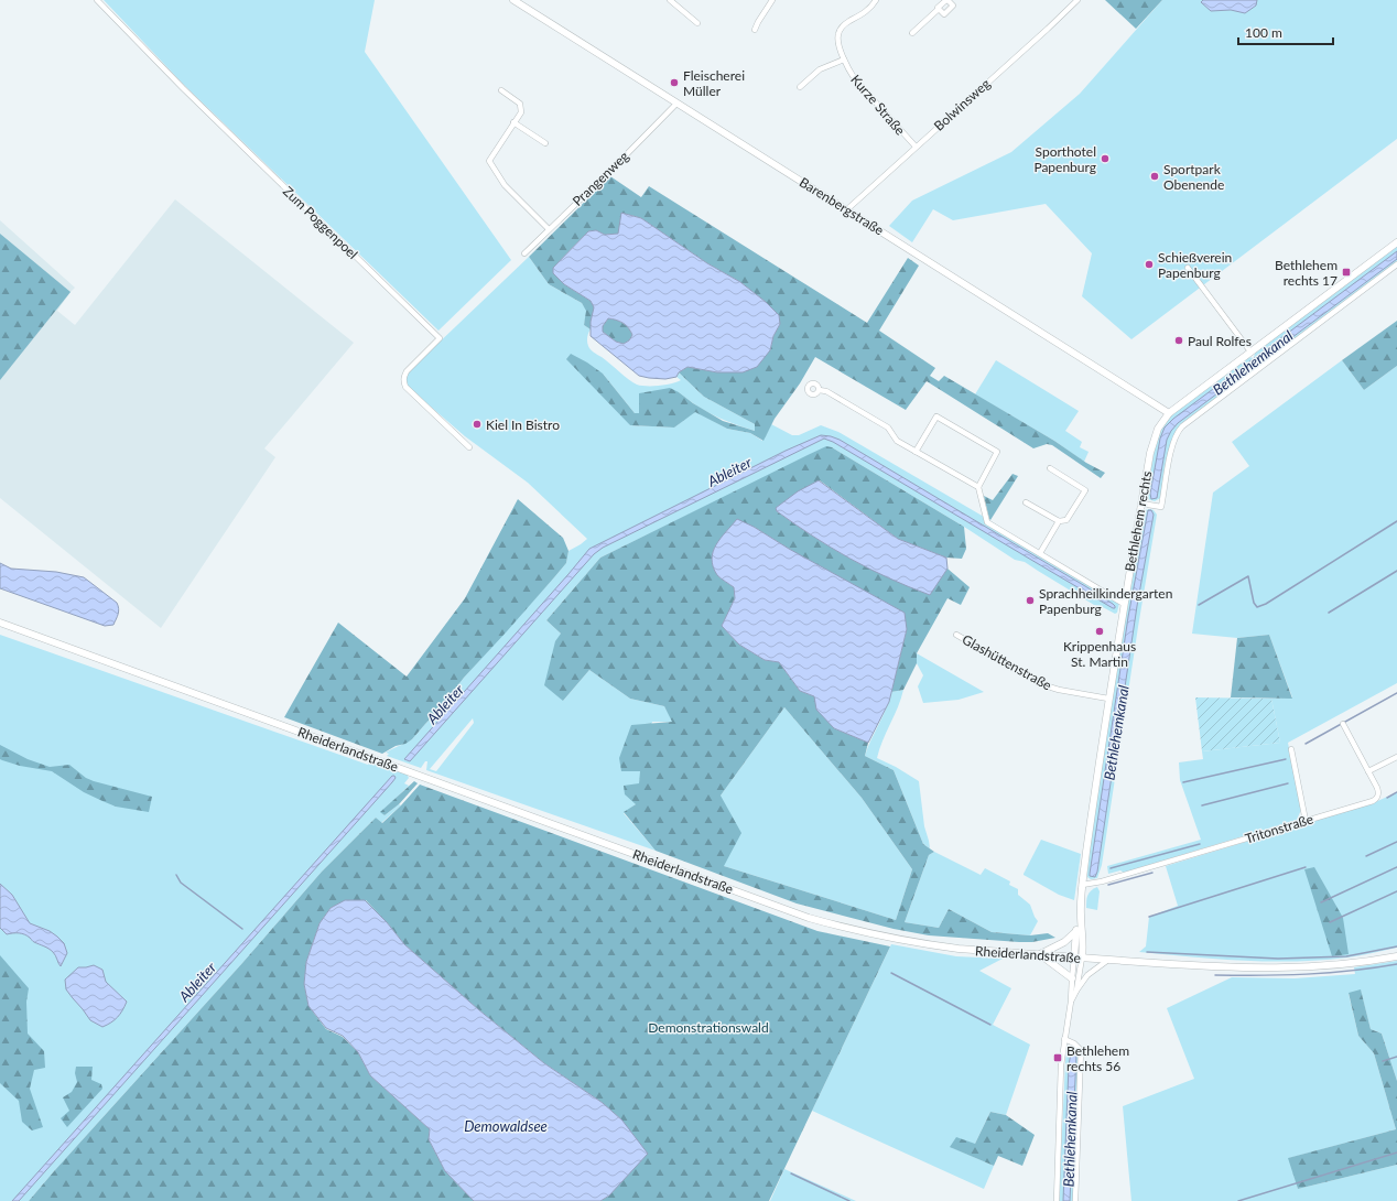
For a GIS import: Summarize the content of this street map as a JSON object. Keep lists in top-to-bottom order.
{
  "streets": {
    "street": [
      "Kurze Straße",
      "Bolwinsweg",
      "Prangenweg",
      "Barenbergstraße",
      "Zum Poggenpoel",
      "Bethlehem rechts",
      "Glashüttenstraße",
      "Rheiderlandstraße",
      "Tritonstraße"
    ]
  },
  "crossings": [
    ["Kurze Straße", "Bolwinsweg"],
    ["Bolwinsweg", "Barenbergstraße"],
    ["Prangenweg", "Barenbergstraße"],
    ["Barenbergstraße", "Bethlehem rechts"],
    ["Bethlehem rechts", "Glashüttenstraße"],
    ["Bethlehem rechts", "Rheiderlandstraße"],
    ["Bethlehem rechts", "Tritonstraße"]
  ],
  "water": ["Bethlehemkanal", "Ableiter", "Demowaldsee"],
  "parks": ["Demonstrationswald"],
  "places": {
    "other": [
      "Fleischerei Müller",
      "Sporthotel Papenburg",
      "Sportpark Obenende",
      "Schießverein Papenburg",
      "Paul Rolfes",
      "Kiel In Bistro",
      "Sprachheilkindergarten Papenburg",
      "Krippenhaus St. Martin"
    ],
    "transit": ["Bethlehem rechts 17", "Bethlehem rechts 56"]
  },
  "scale_bar": "100 m"
}
